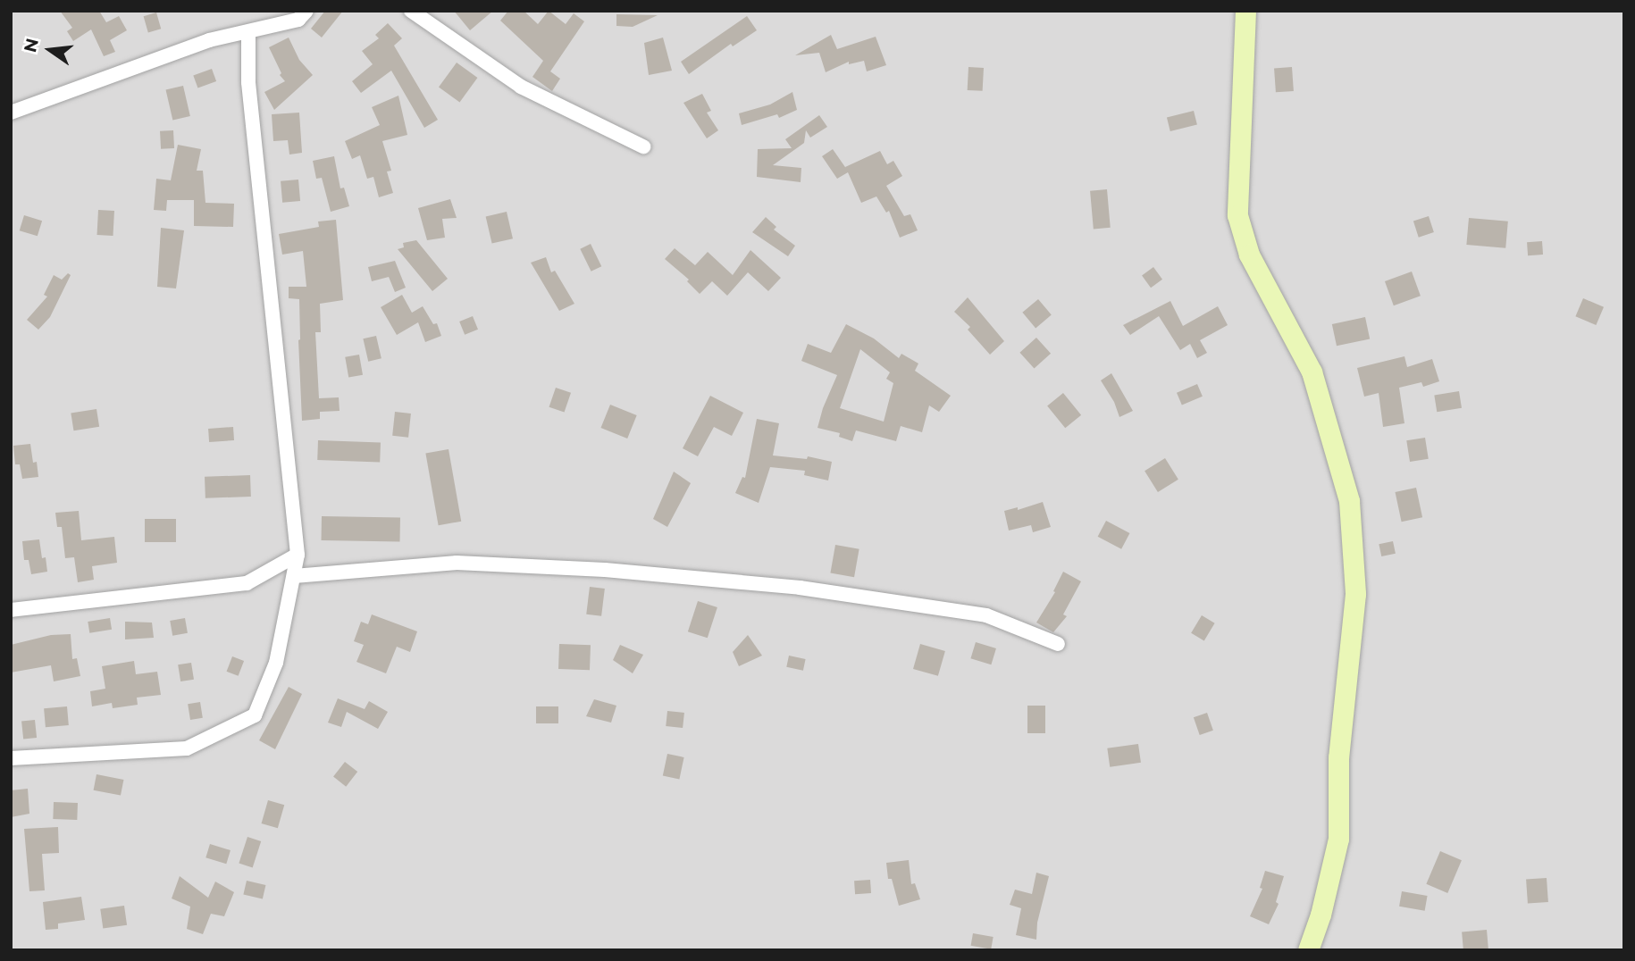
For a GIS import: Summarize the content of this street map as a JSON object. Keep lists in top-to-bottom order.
{
  "north": "left"
}
